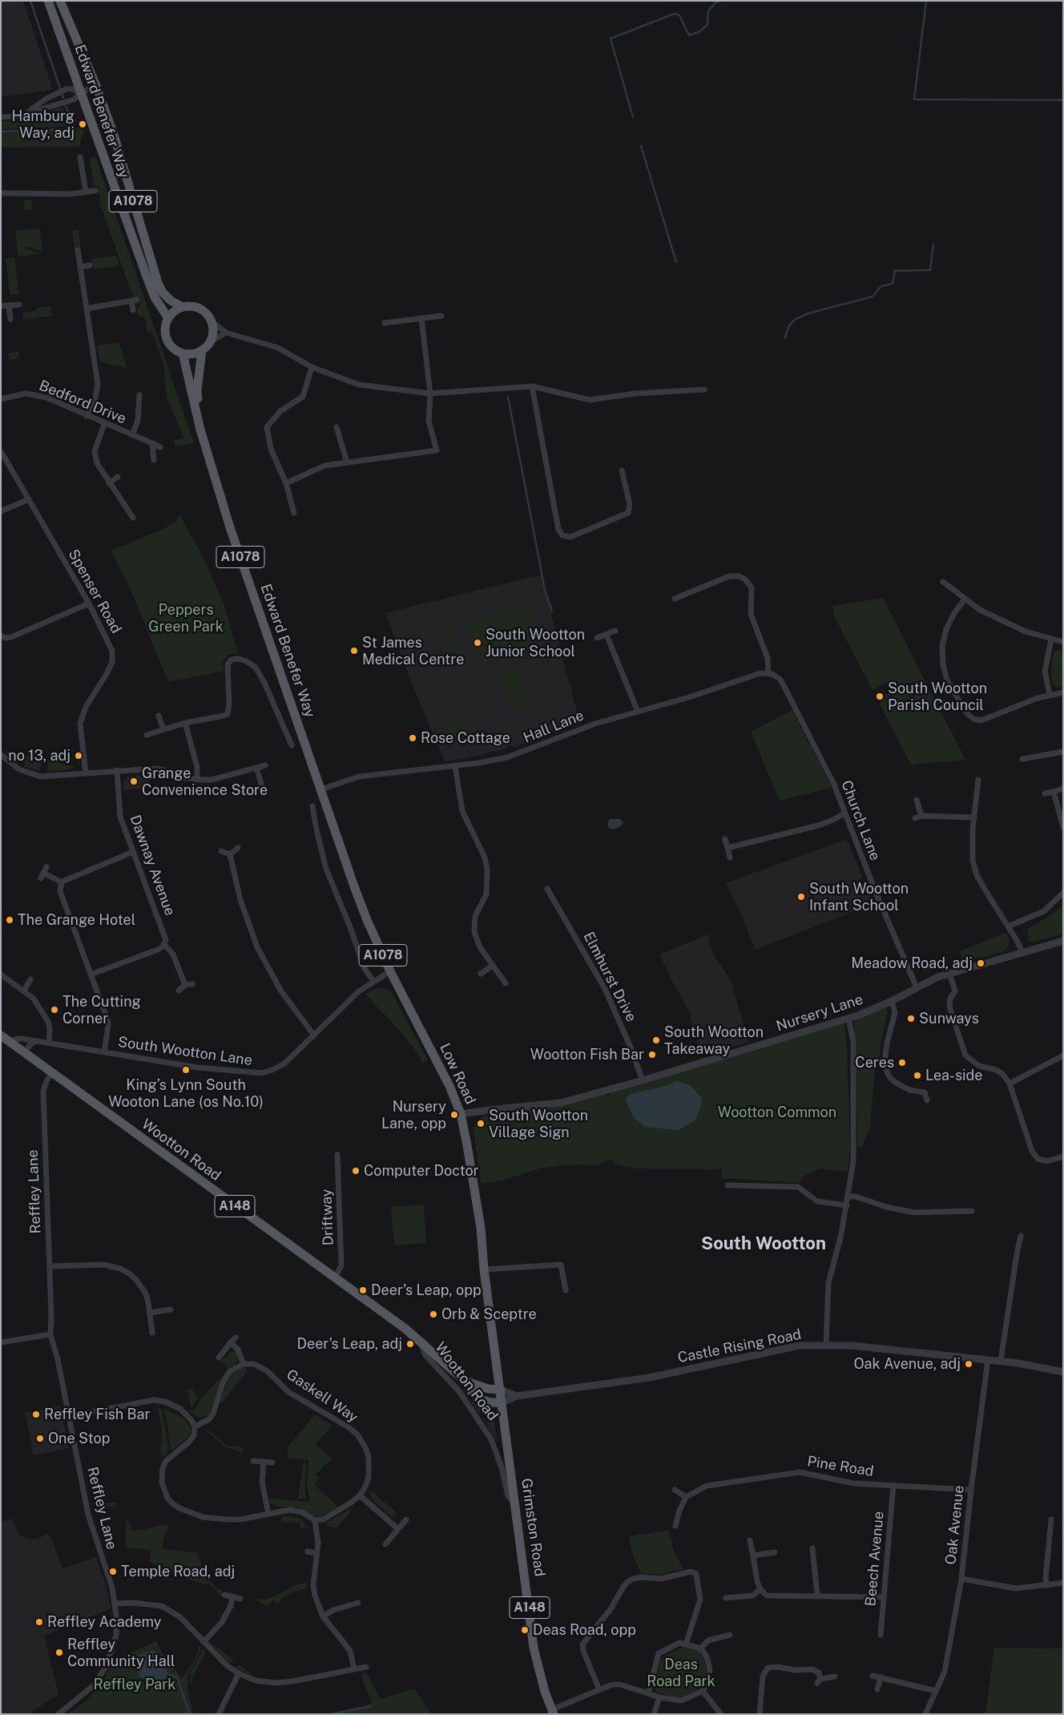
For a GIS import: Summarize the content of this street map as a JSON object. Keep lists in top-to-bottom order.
{
  "streets": {
    "main road": [
      "Edward Benefer Way",
      "A1078",
      "Low Road",
      "Wootton Road",
      "A148",
      "Grimston Road"
    ],
    "street": [
      "Bedford Drive",
      "Spenser Road",
      "Hall Lane",
      "Church Lane",
      "Dawnay Avenue",
      "Elmhurst Drive",
      "Nursery Lane",
      "South Wootton Lane",
      "Reffley Lane",
      "Driftway",
      "Castle Rising Road",
      "Gaskell Way",
      "Pine Road",
      "Oak Avenue",
      "Beech Avenue"
    ]
  },
  "crossings": [
    ["Edward Benefer Way", "Hall Lane"],
    ["Edward Benefer Way", "Low Road"],
    ["Hall Lane", "Church Lane"],
    ["Hall Lane", "Low Road"],
    ["Church Lane", "Nursery Lane"],
    ["Elmhurst Drive", "Nursery Lane"],
    ["Nursery Lane", "Low Road"],
    ["South Wootton Lane", "Low Road"],
    ["South Wootton Lane", "Wootton Road"],
    ["Low Road", "Wootton Road"],
    ["Low Road", "Castle Rising Road"],
    ["Low Road", "Grimston Road"],
    ["Wootton Road", "Reffley Lane"],
    ["Wootton Road", "Driftway"],
    ["Wootton Road", "Castle Rising Road"],
    ["Wootton Road", "Grimston Road"],
    ["Castle Rising Road", "Oak Avenue"],
    ["Castle Rising Road", "Grimston Road"],
    ["Pine Road", "Oak Avenue"],
    ["Pine Road", "Beech Avenue"]
  ],
  "districts": ["South Wootton"],
  "parks": [
    "Peppers Green Park",
    "Wootton Common",
    "Deas Road Park",
    "Reffley Park"
  ],
  "places": [
    "Hamburg Way, adj",
    "South Wootton Junior School",
    "St James Medical Centre",
    "South Wootton Parish Council",
    "Rose Cottage",
    "no 13, adj",
    "Grange Convenience Store",
    "South Wootton Infant School",
    "The Grange Hotel",
    "Meadow Road, adj",
    "The Cutting Corner",
    "Sunways",
    "South Wootton Takeaway",
    "Wootton Fish Bar",
    "Ceres",
    "King’s Lynn South Wooton Lane (os No.10)",
    "Lea-side",
    "Nursery Lane, opp",
    "South Wootton Village Sign",
    "Computer Doctor",
    "Deer's Leap, opp",
    "Orb & Sceptre",
    "Deer's Leap, adj",
    "Oak Avenue, adj",
    "Reffley Fish Bar",
    "One Stop",
    "Temple Road, adj",
    "Reffley Academy",
    "Deas Road, opp",
    "Reffley Community Hall"
  ]
}
